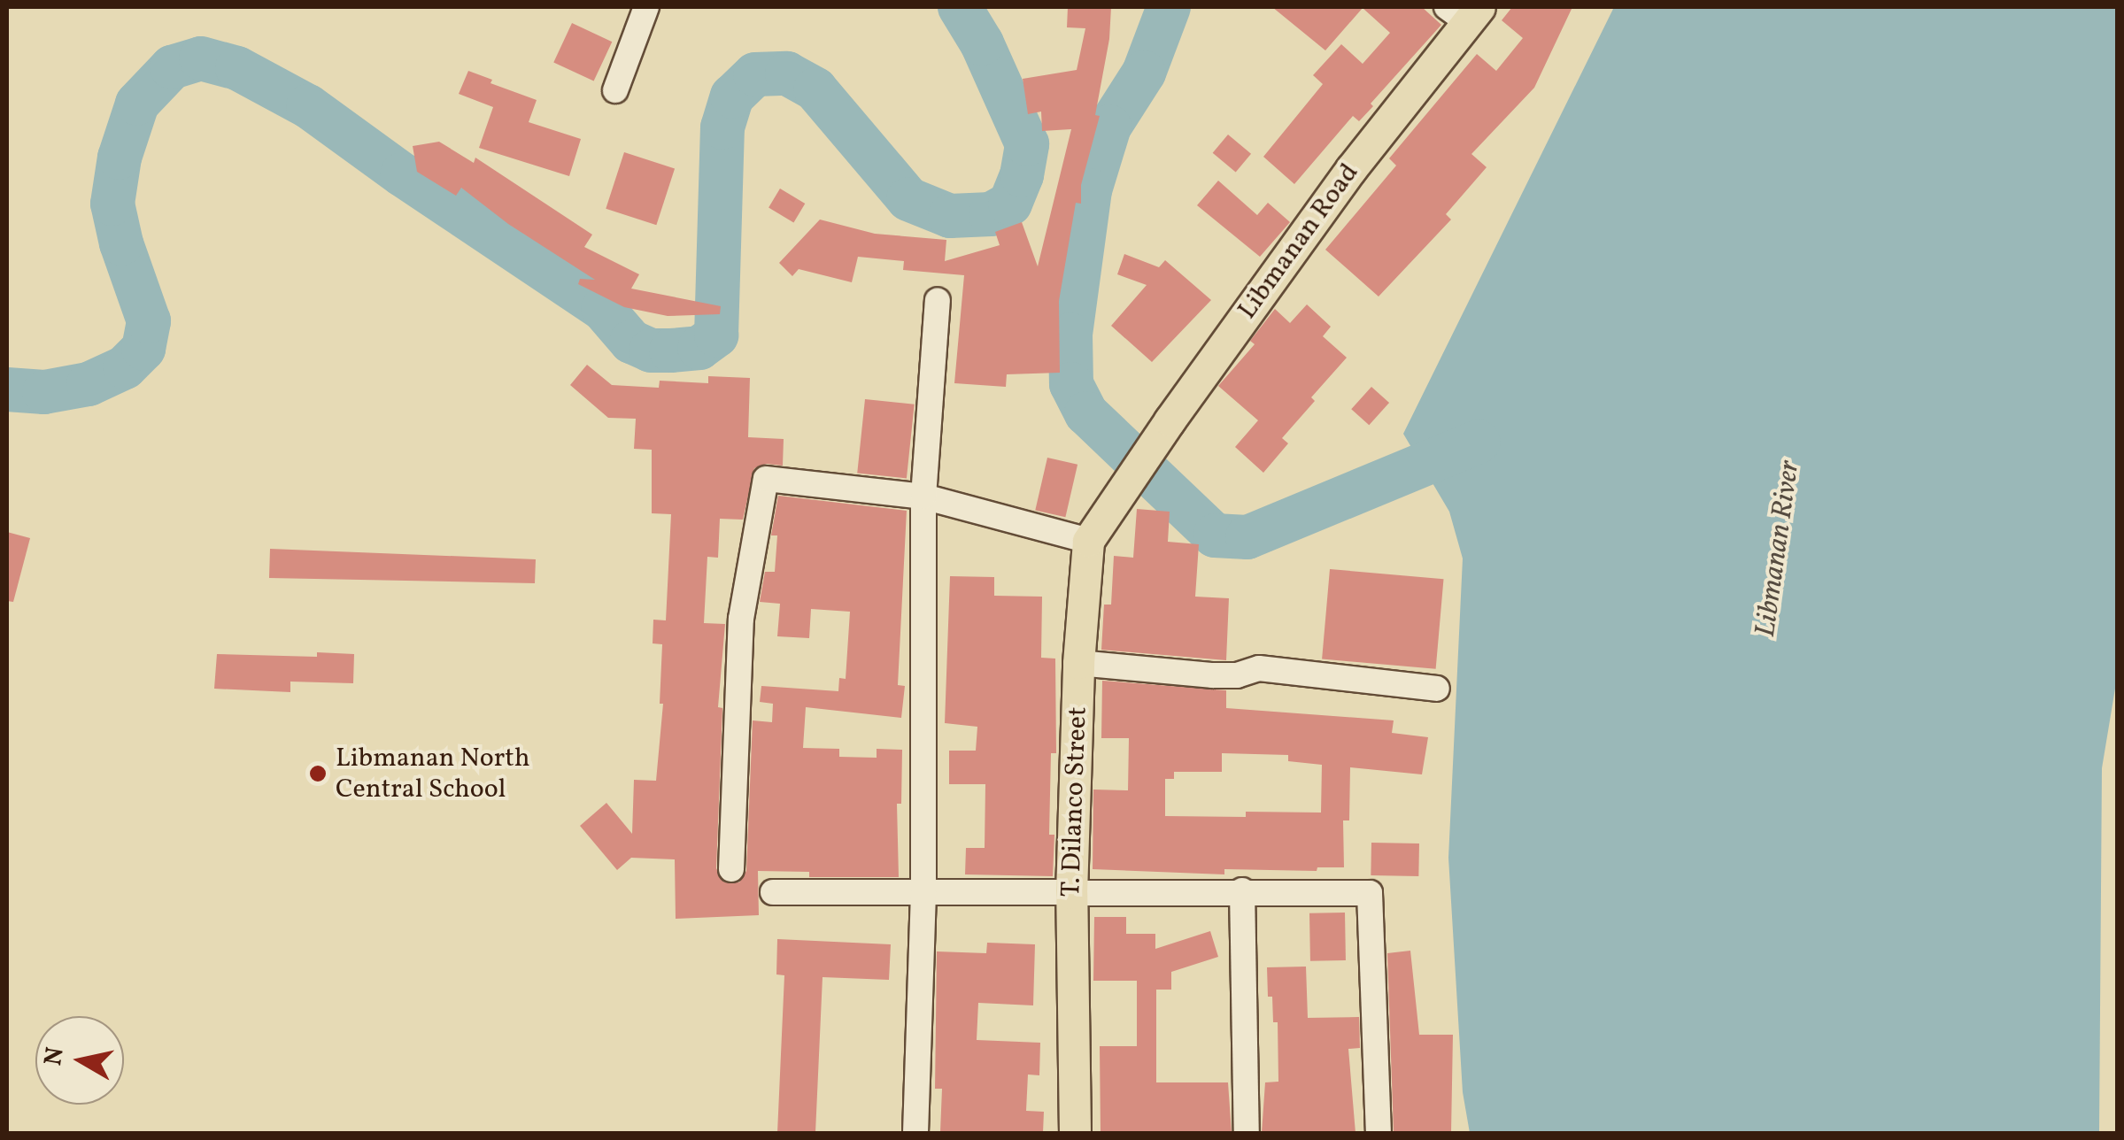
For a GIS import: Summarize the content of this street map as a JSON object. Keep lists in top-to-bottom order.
{
  "streets": {
    "main road": ["Libmanan Road", "T. Dilanco Street"]
  },
  "crossings": [
    ["Libmanan Road", "T. Dilanco Street"]
  ],
  "water": ["Libmanan River"],
  "places": ["Libmanan North Central School"],
  "north": "left"
}
